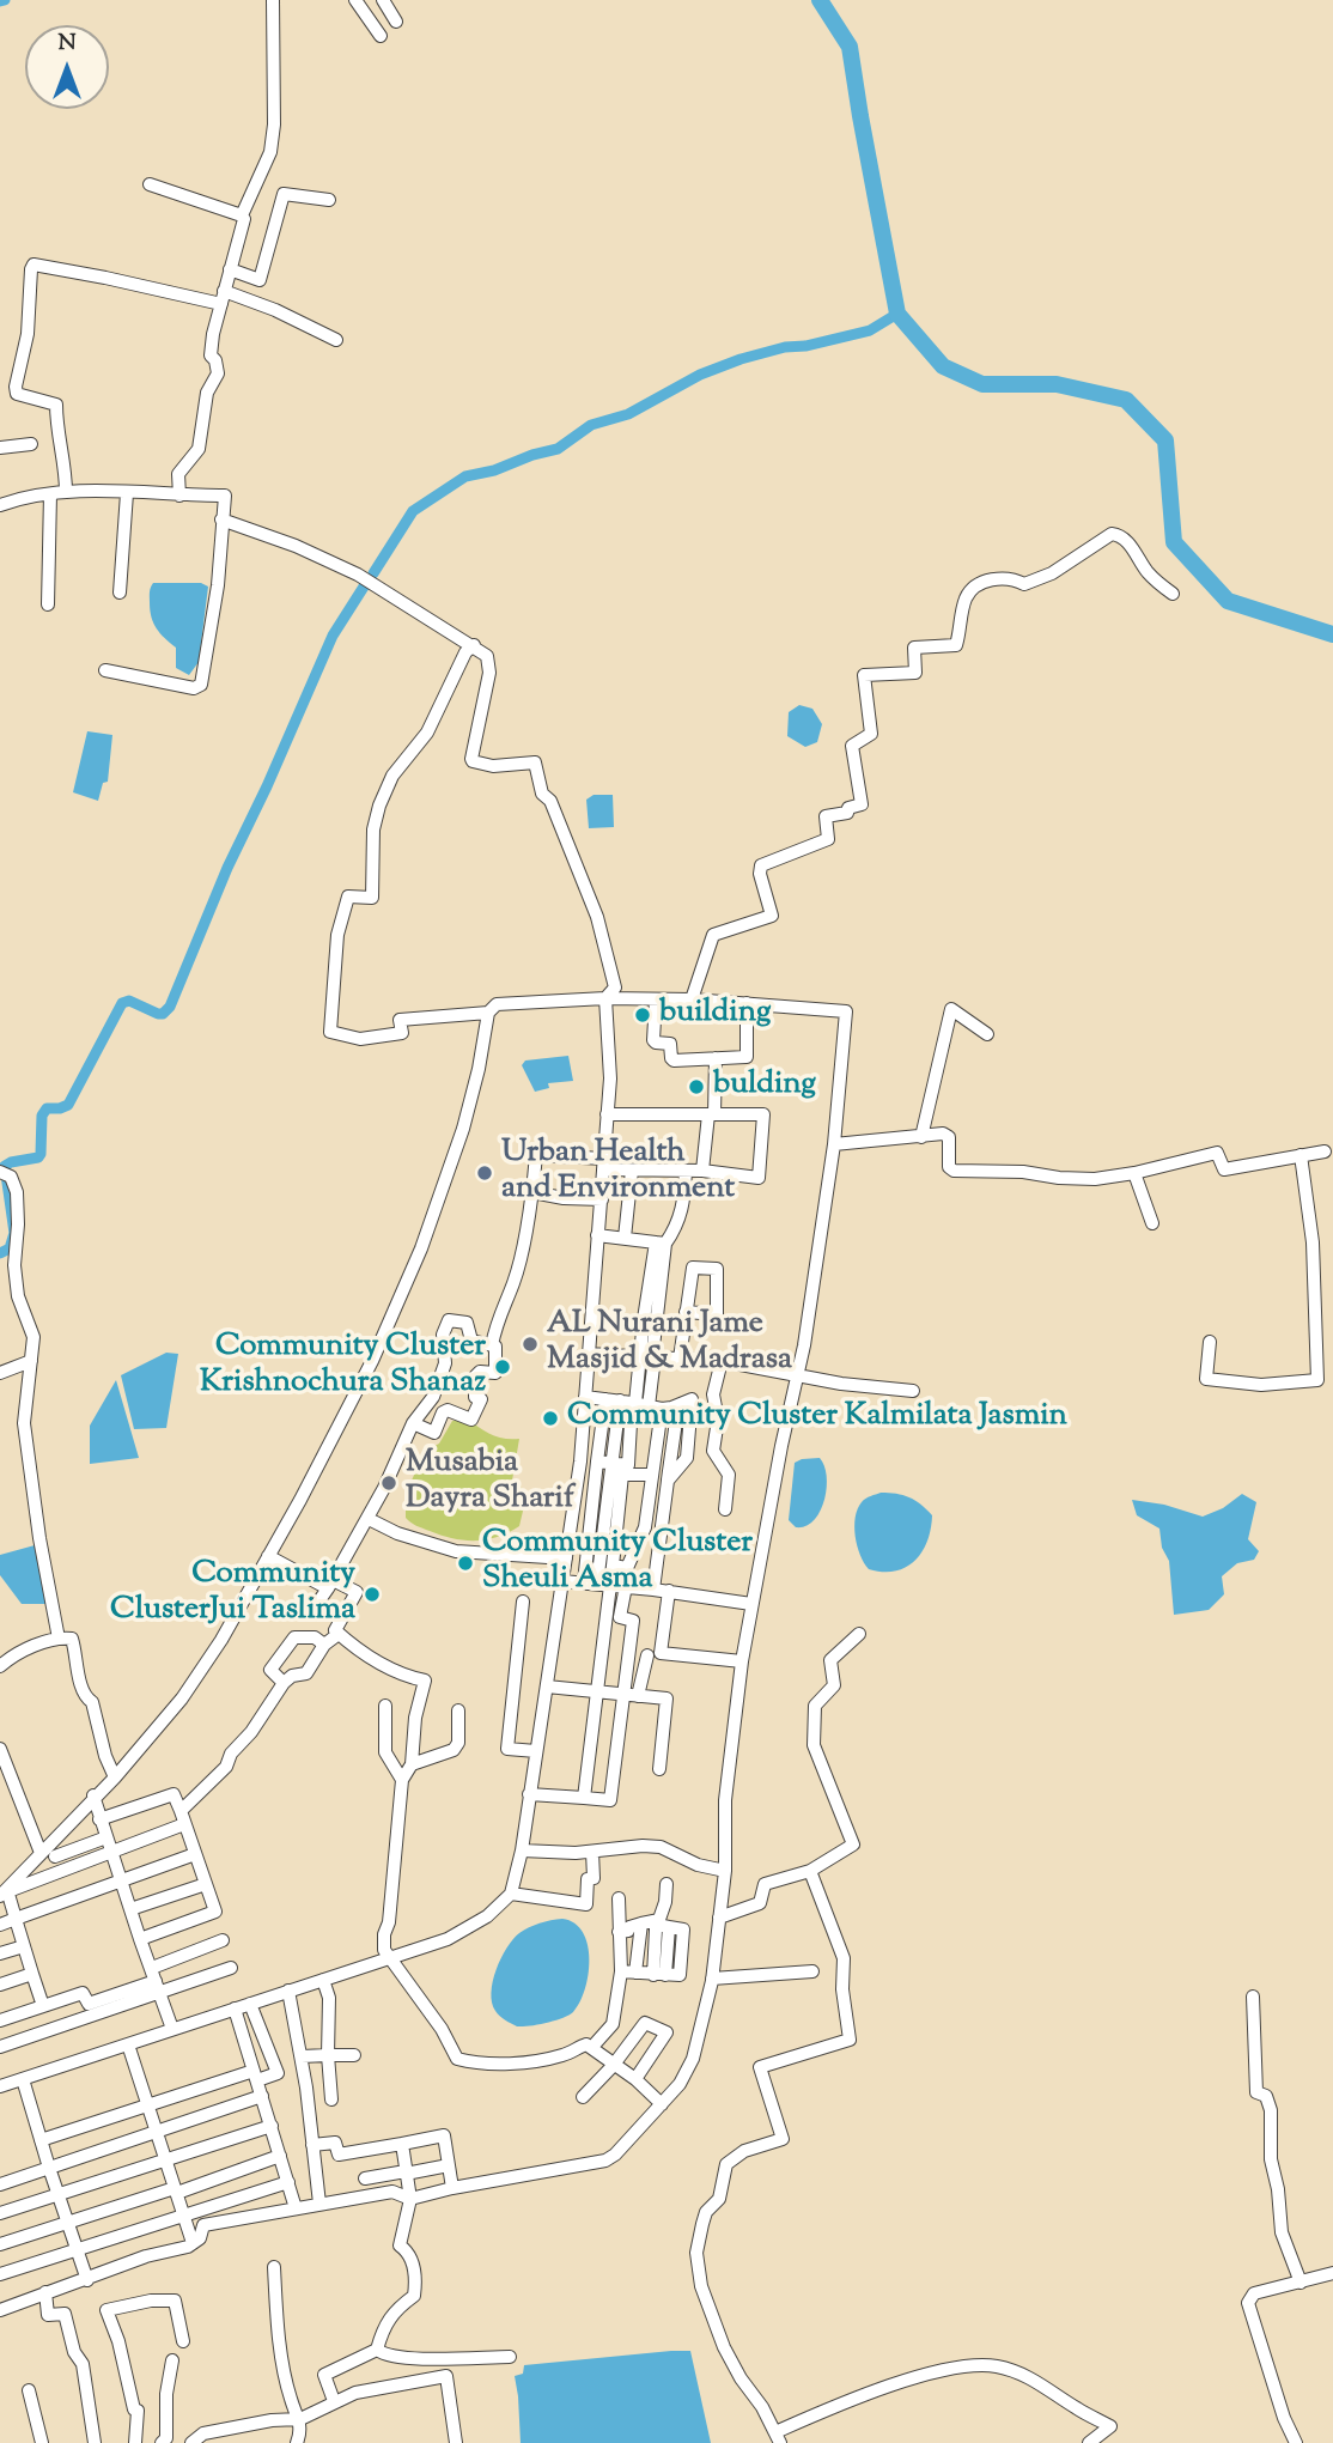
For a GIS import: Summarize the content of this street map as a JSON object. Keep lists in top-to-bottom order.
{
  "places": [
    "building",
    "bulding",
    "Urban Health and Environment",
    "AL Nurani Jame Masjid & Madrasa",
    "Community Cluster Krishnochura Shanaz",
    "Community Cluster Kalmilata Jasmin",
    "Musabia Dayra Sharif",
    "Community Cluster Sheuli Asma",
    "Community ClusterJui Taslima"
  ],
  "north": "top"
}
